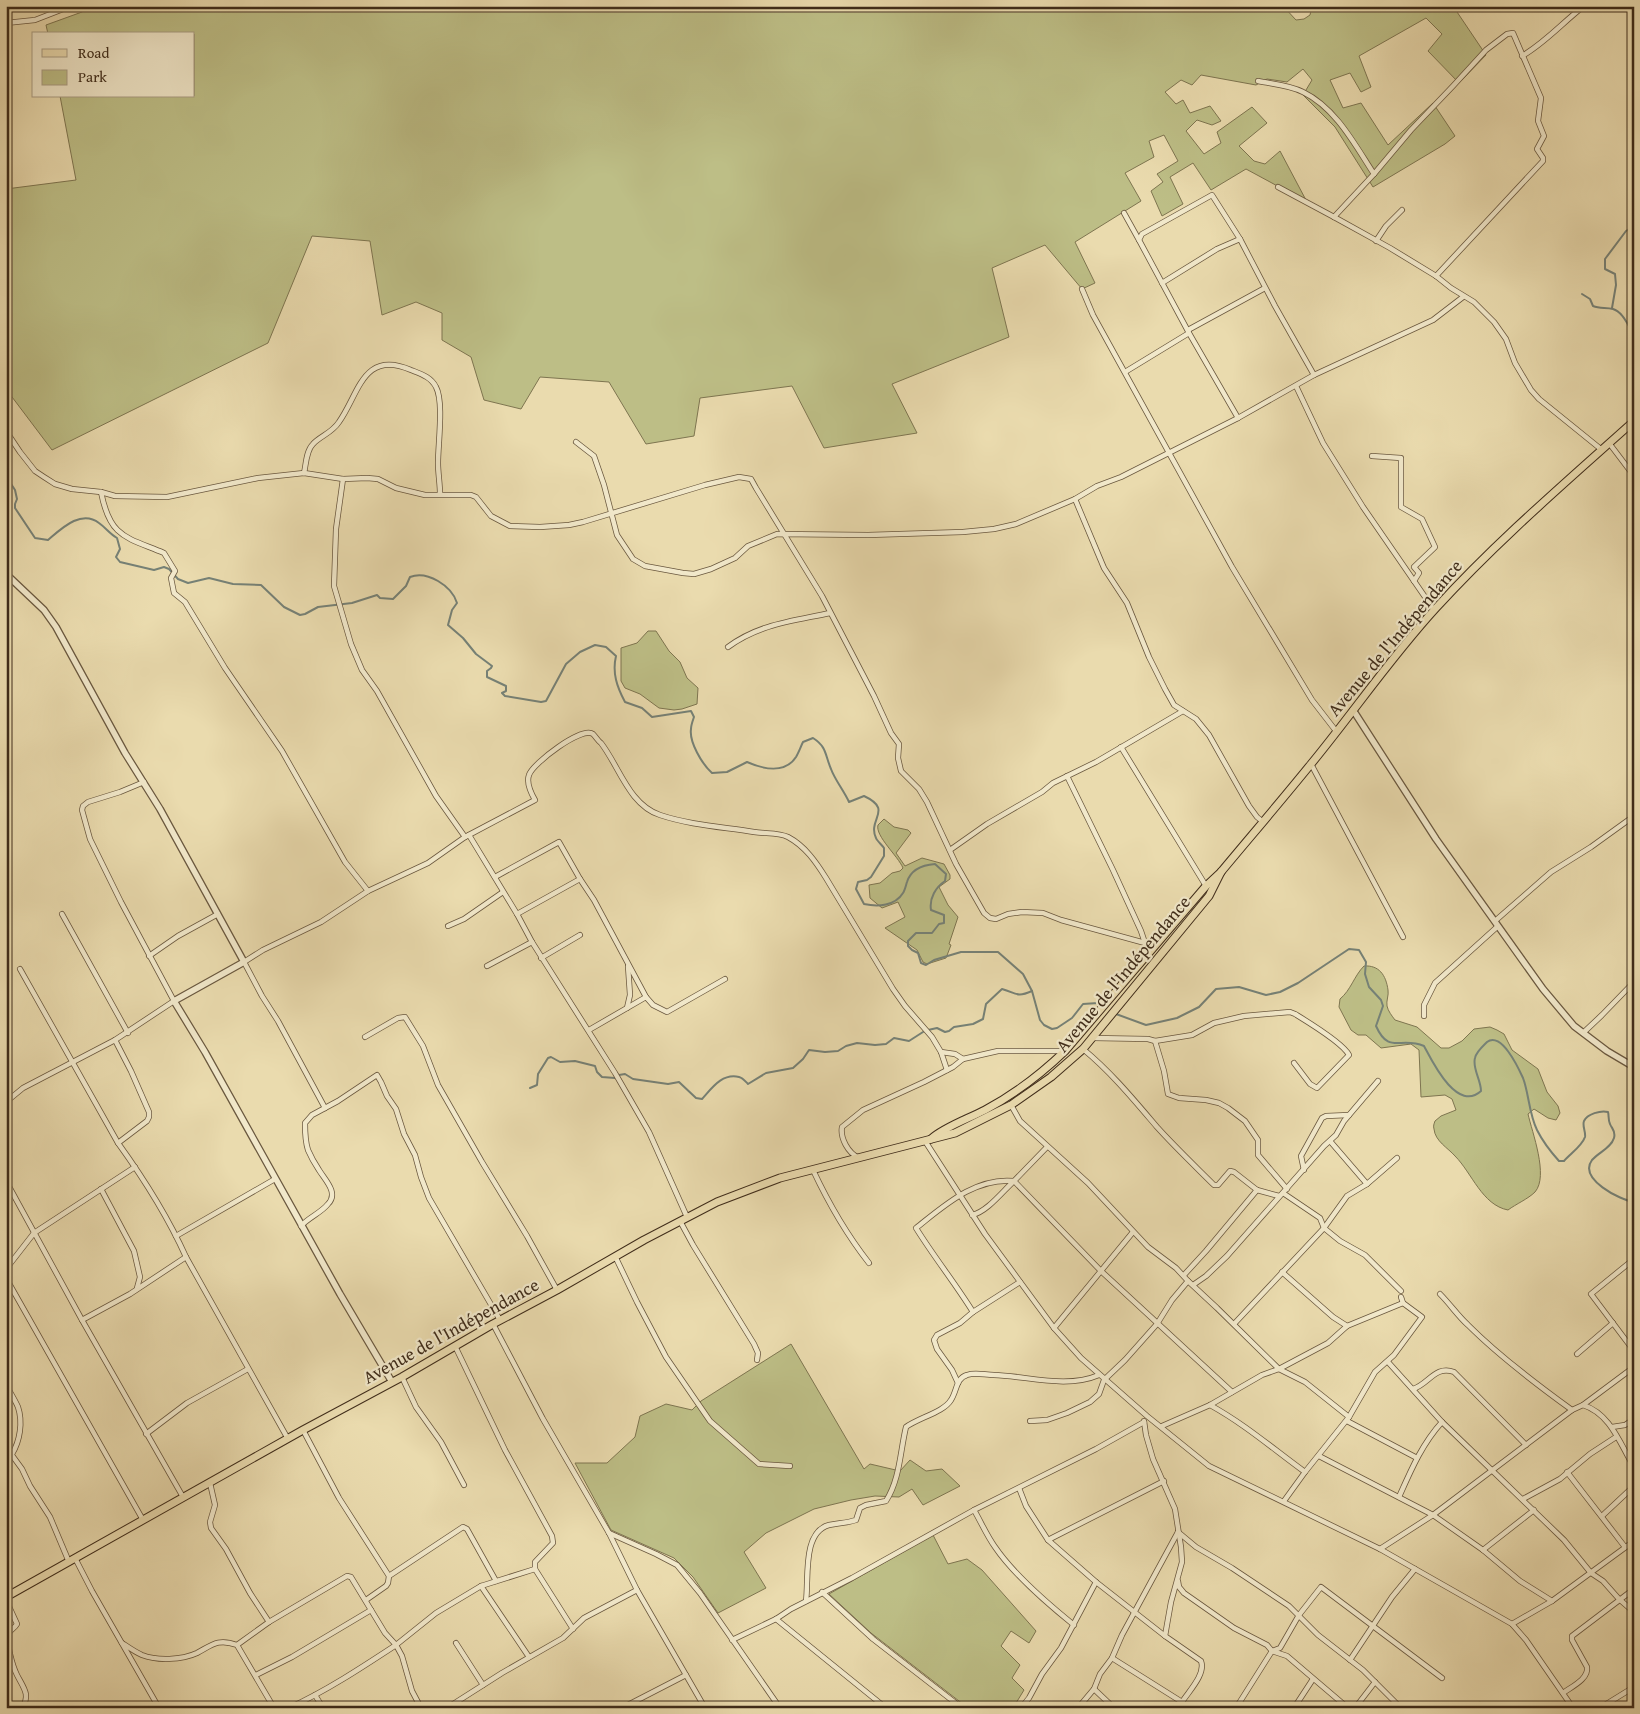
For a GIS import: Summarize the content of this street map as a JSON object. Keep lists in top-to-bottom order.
{
  "streets": {
    "main road": ["Avenue de l'Indépendance"]
  },
  "legend": ["Road", "Park"]
}
